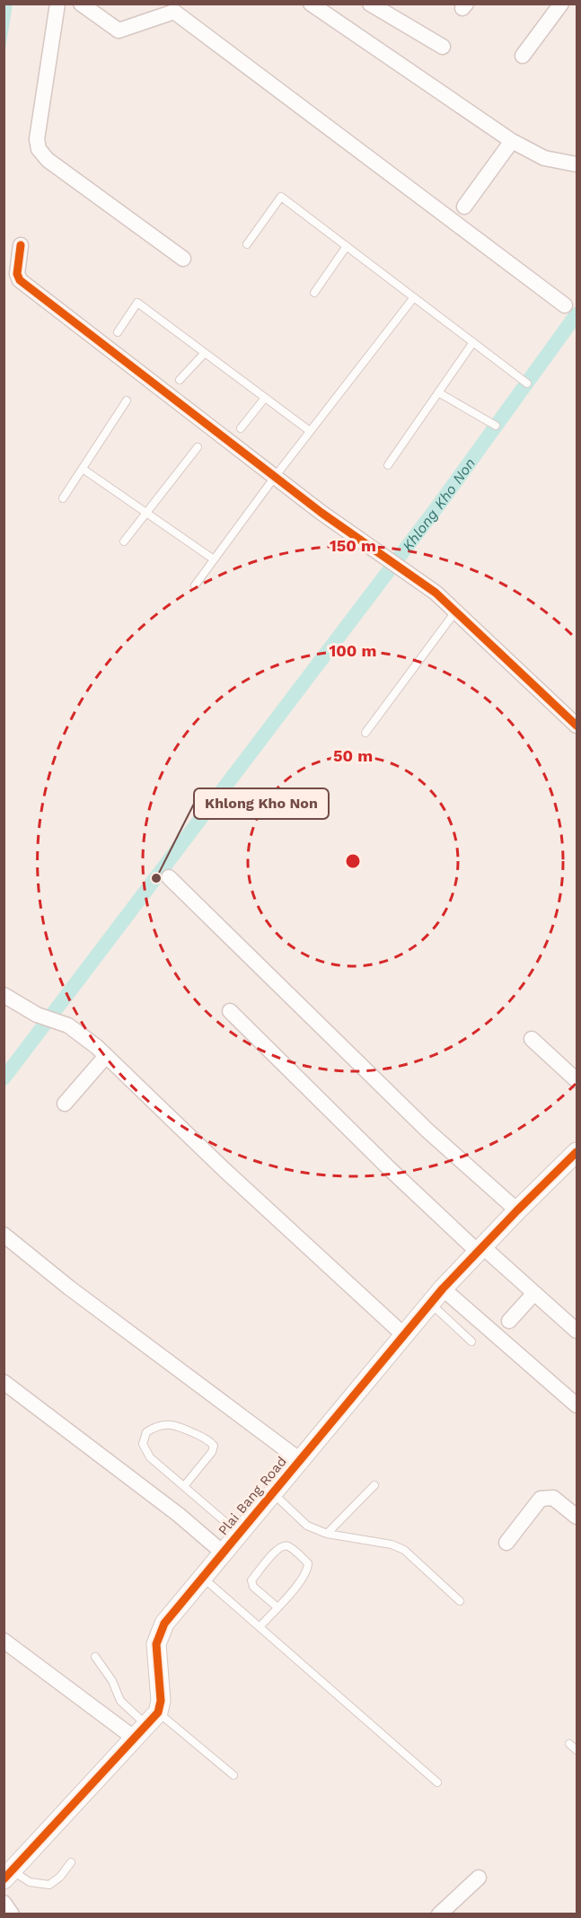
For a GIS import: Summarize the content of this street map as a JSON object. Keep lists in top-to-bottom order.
{
  "streets": {
    "street": ["Plai Bang Road"]
  },
  "water": ["Khlong Kho Non"],
  "places": ["Khlong Kho Non"],
  "rings": ["150 m", "100 m", "50 m"]
}
